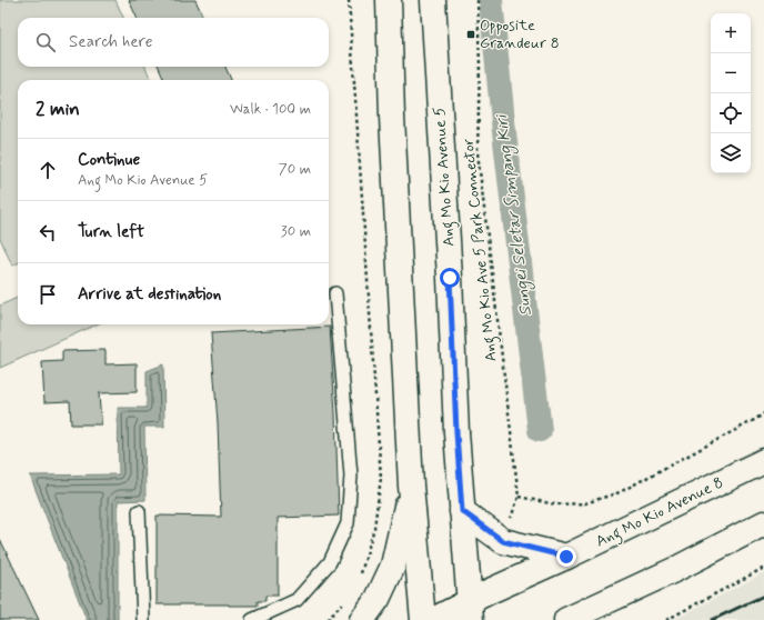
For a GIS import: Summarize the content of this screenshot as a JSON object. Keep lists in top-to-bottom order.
{
  "streets": {
    "main road": ["Ang Mo Kio Avenue 5", "Ang Mo Kio Avenue 8"],
    "path": ["Ang Mo Kio Ave 5 Park Connector"]
  },
  "crossings": [
    ["Ang Mo Kio Avenue 5", "Ang Mo Kio Avenue 8"]
  ],
  "water": ["Sungei Seletar Simpang Kiri"],
  "places": {
    "transit": ["Opposite Grandeur 8"]
  },
  "page": {
    "map_buttons": ["+", "−"],
    "search": "Search here",
    "heading": ["2 min", "Walk · 100 m"],
    "list": [
      ["Continue", "Ang Mo Kio Avenue 5", "70 m"],
      ["Turn left", "30 m"],
      "Arrive at destination"
    ]
  }
}
